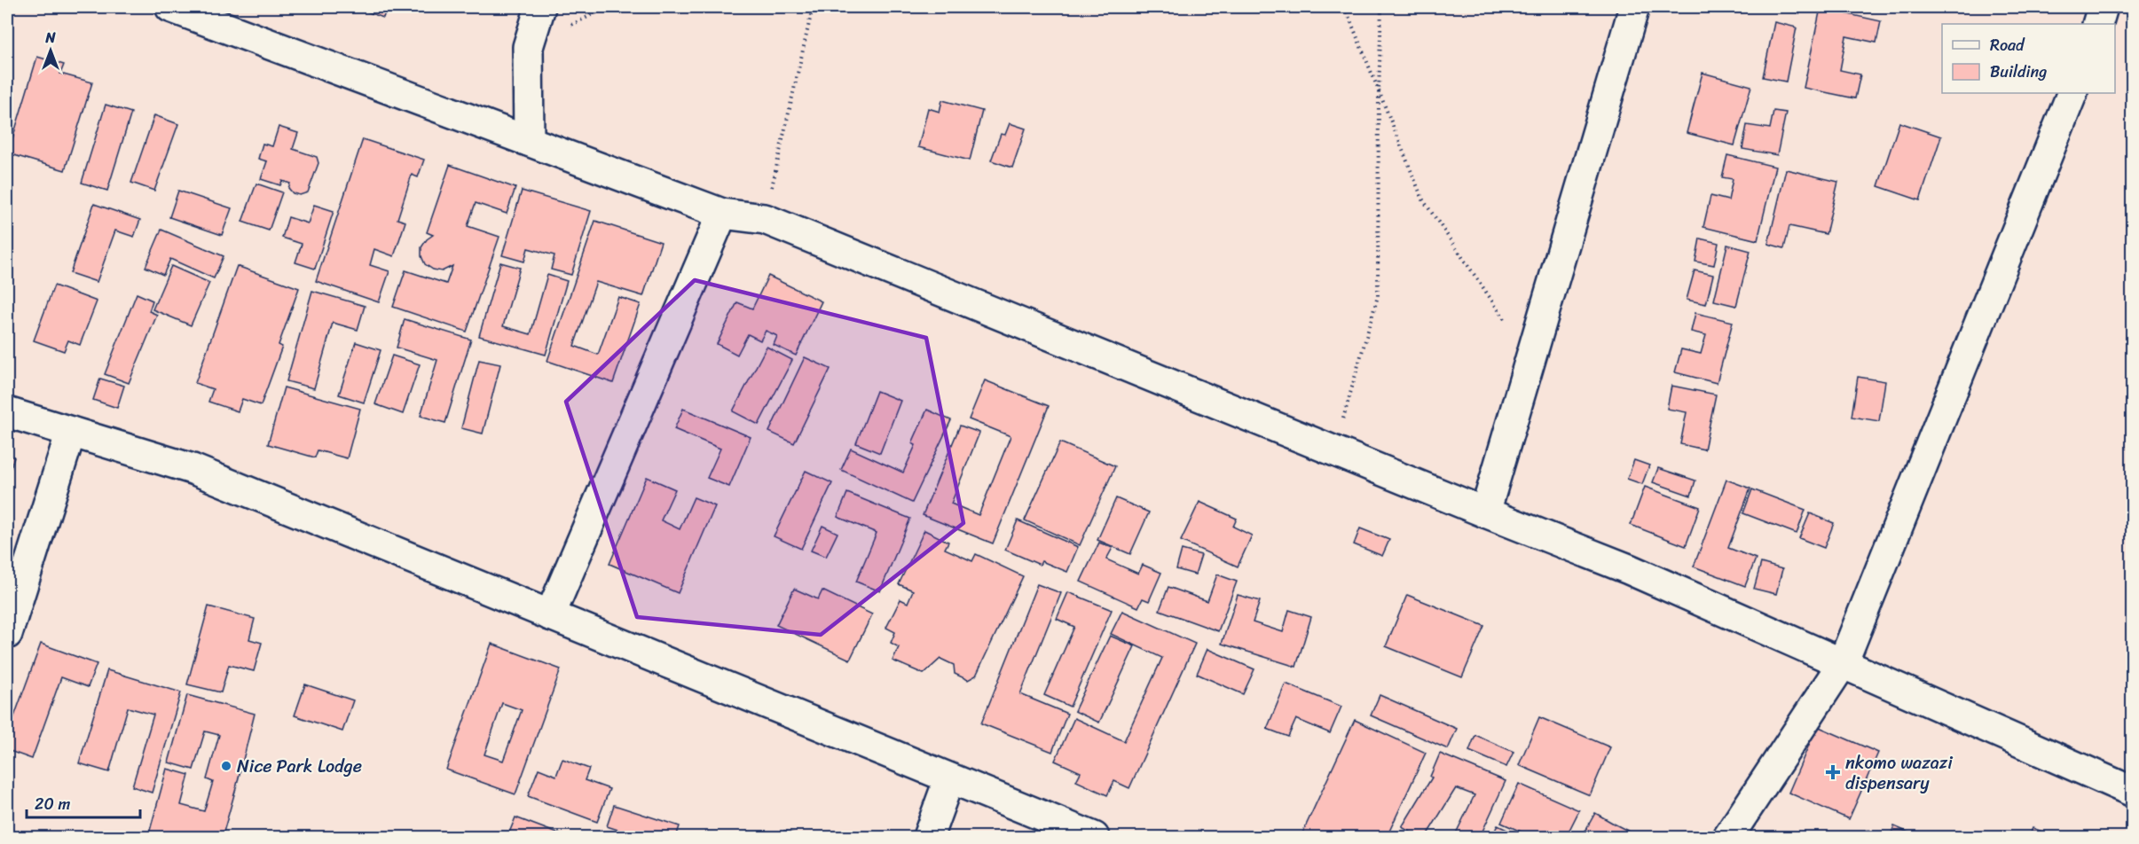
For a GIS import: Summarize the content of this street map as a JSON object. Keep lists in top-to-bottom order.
{
  "places": {
    "other": ["Nice Park Lodge"],
    "health": ["nkomo wazazi dispensary"]
  },
  "legend": ["Road", "Building"],
  "scale_bar": "20 m",
  "north": "top"
}
